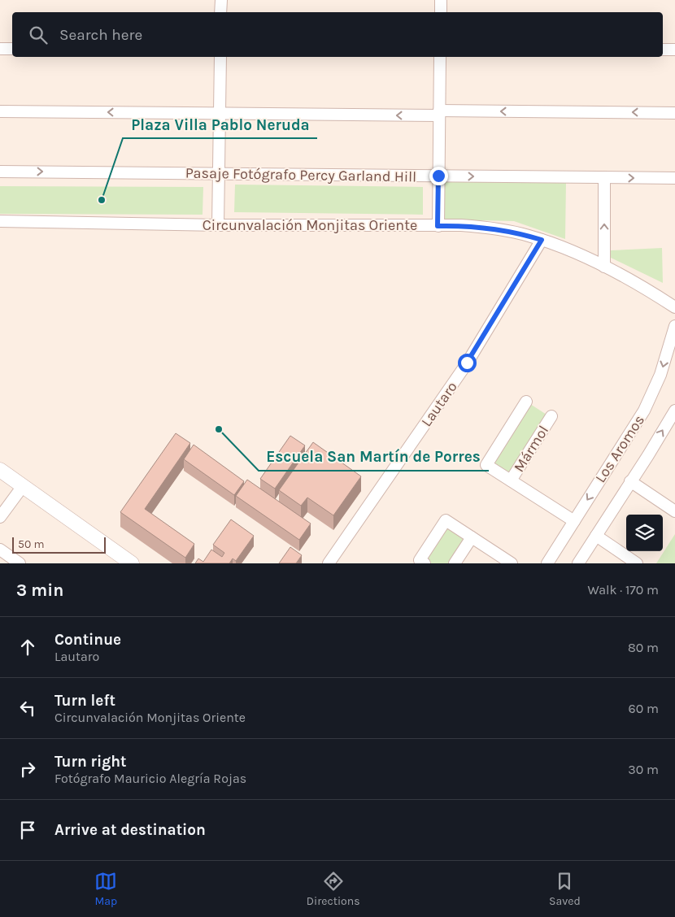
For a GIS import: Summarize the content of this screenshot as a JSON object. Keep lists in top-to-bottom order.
{
  "streets": {
    "street": [
      "Pasaje Fotógrafo Percy Garland Hill",
      "Circunvalación Monjitas Oriente",
      "Lautaro",
      "Mármol",
      "Los Aromos"
    ]
  },
  "crossings": [
    ["Circunvalación Monjitas Oriente", "Lautaro"],
    ["Mármol", "Los Aromos"]
  ],
  "places": ["Plaza Villa Pablo Neruda", "Escuela San Martín de Porres"],
  "scale_bar": "50 m",
  "page": {
    "search": "Search here",
    "scale": "50 m",
    "heading": ["3 min", "Walk · 170 m"],
    "list": [
      ["Continue", "Lautaro", "80 m"],
      ["Turn left", "Circunvalación Monjitas Oriente", "60 m"],
      ["Turn right", "Fotógrafo Mauricio Alegría Rojas", "30 m"],
      "Arrive at destination"
    ],
    "nav": ["Map", "Directions", "Saved"]
  }
}
